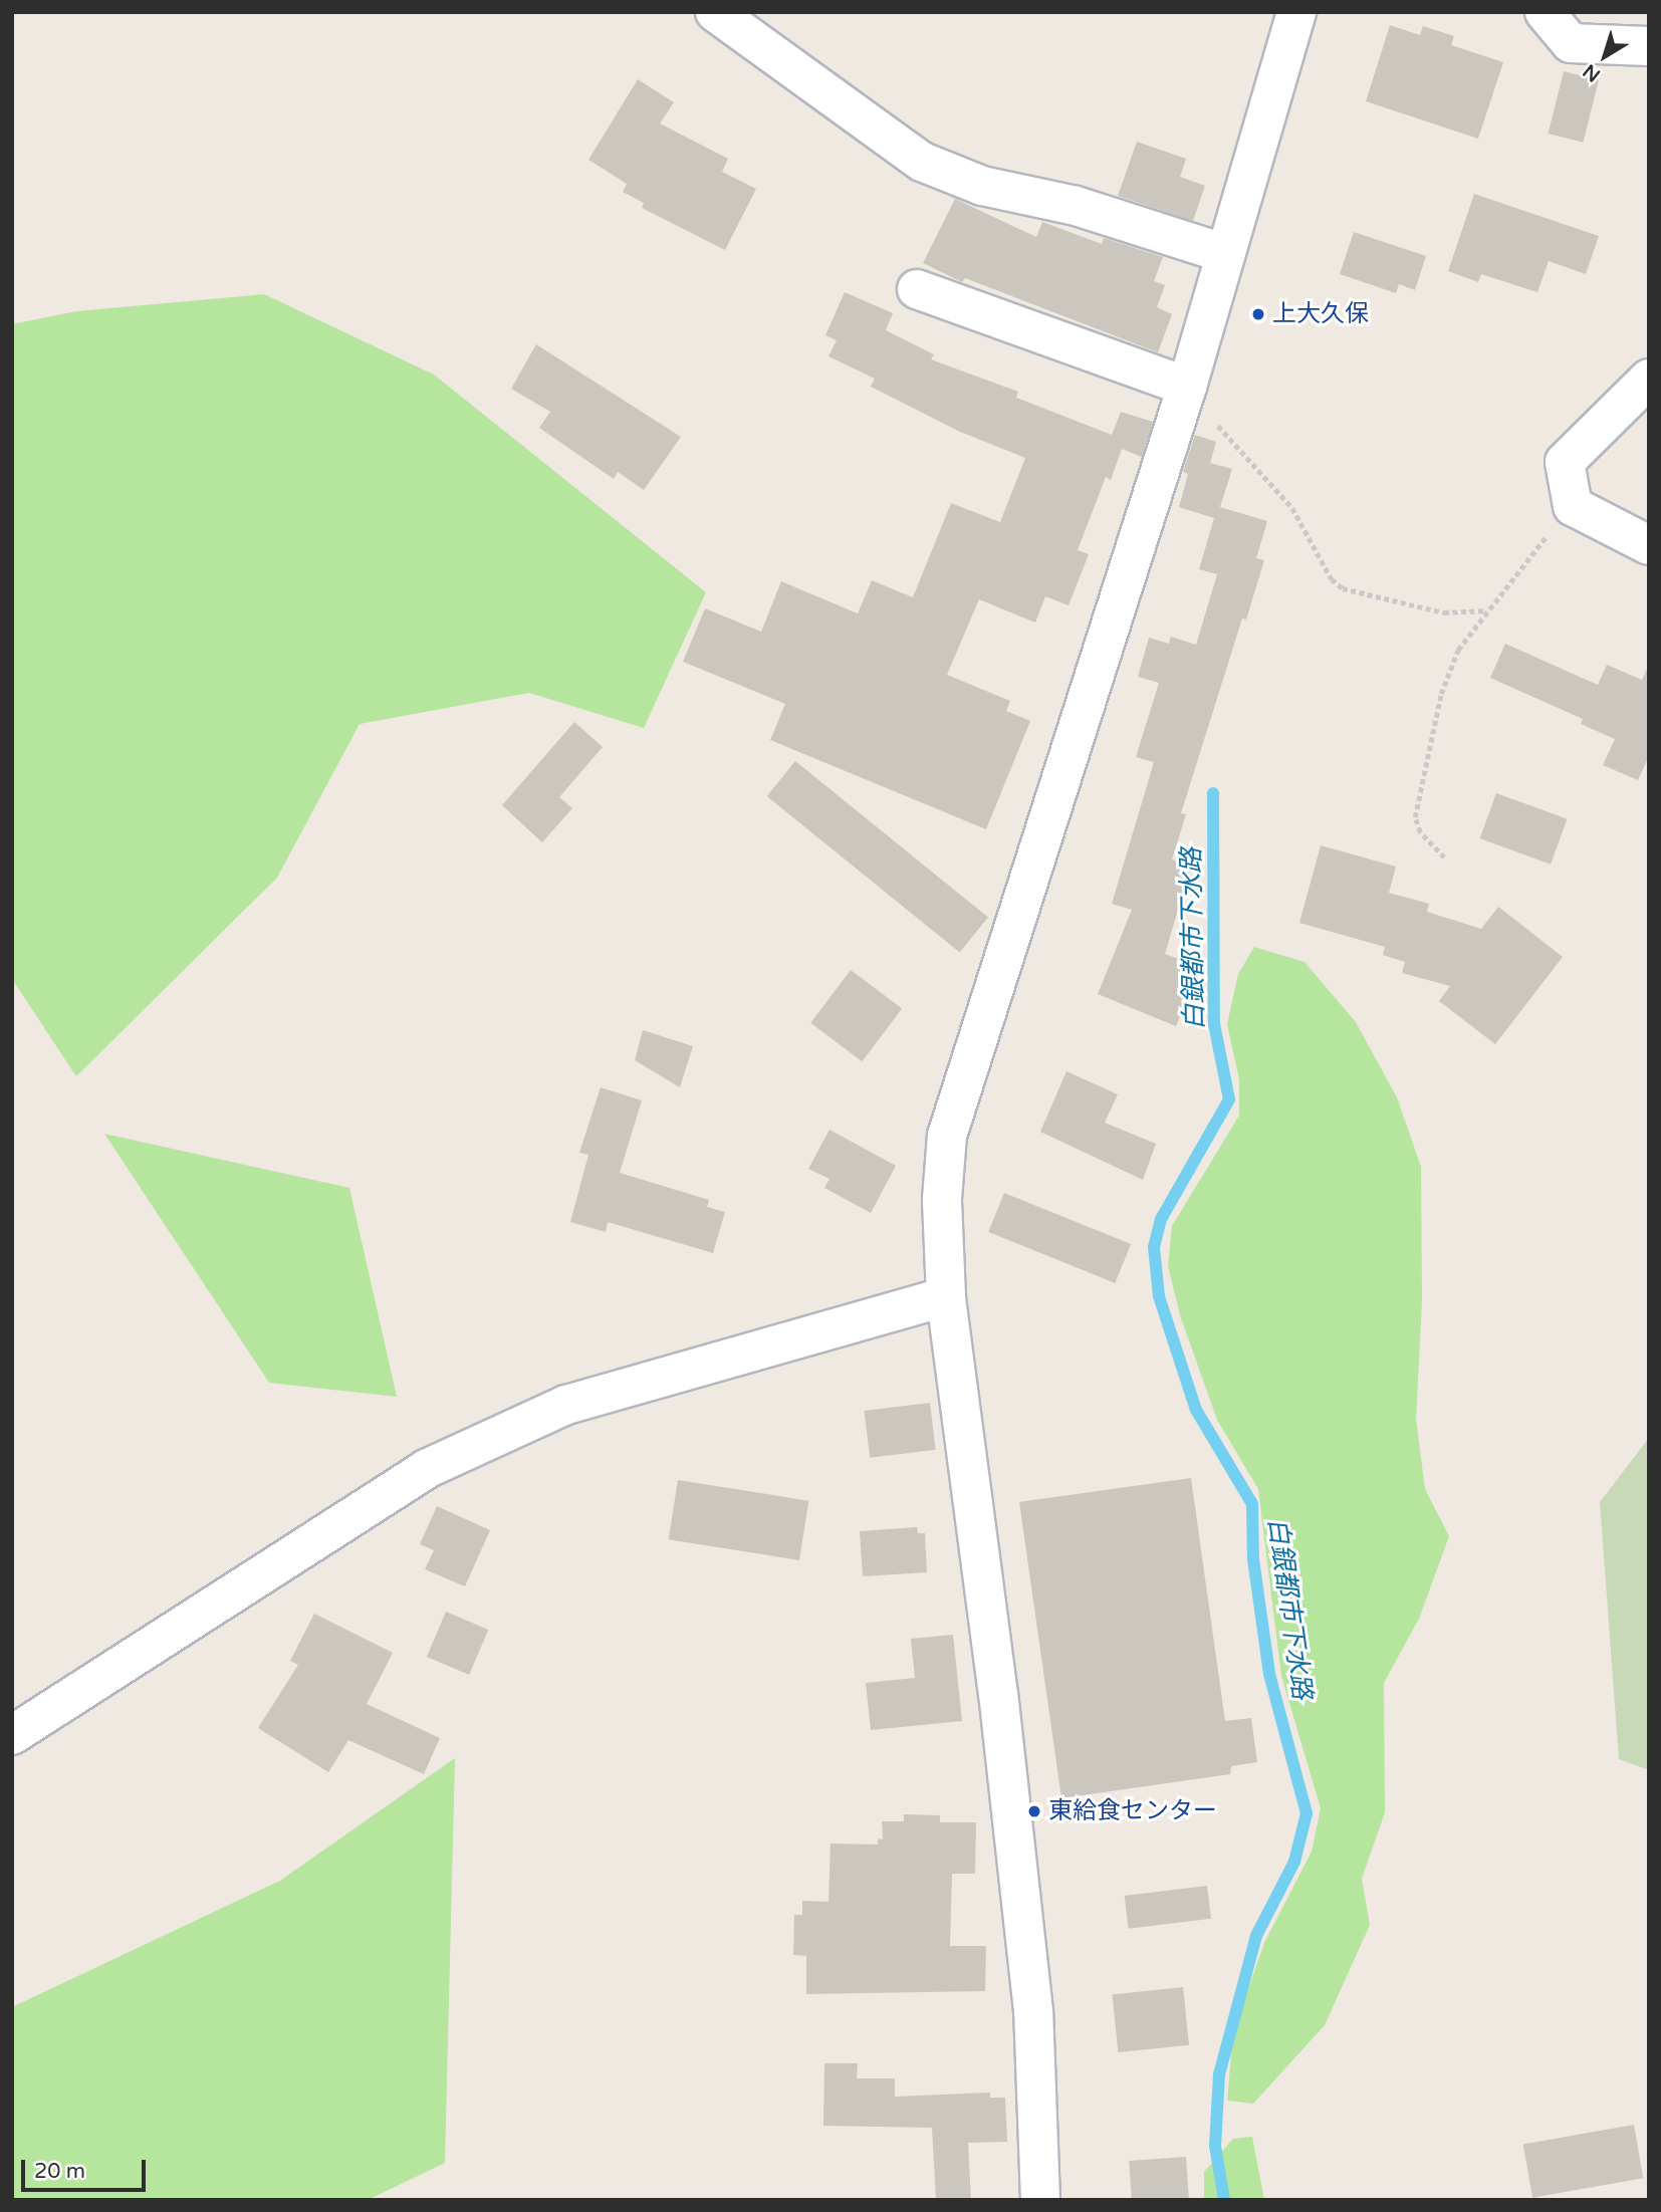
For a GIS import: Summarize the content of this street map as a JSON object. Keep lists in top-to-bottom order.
{
  "water": ["白銀都市下水路"],
  "places": ["上大久保", "東給食センター"],
  "scale_bar": "20 m",
  "north": "bottom left"
}
